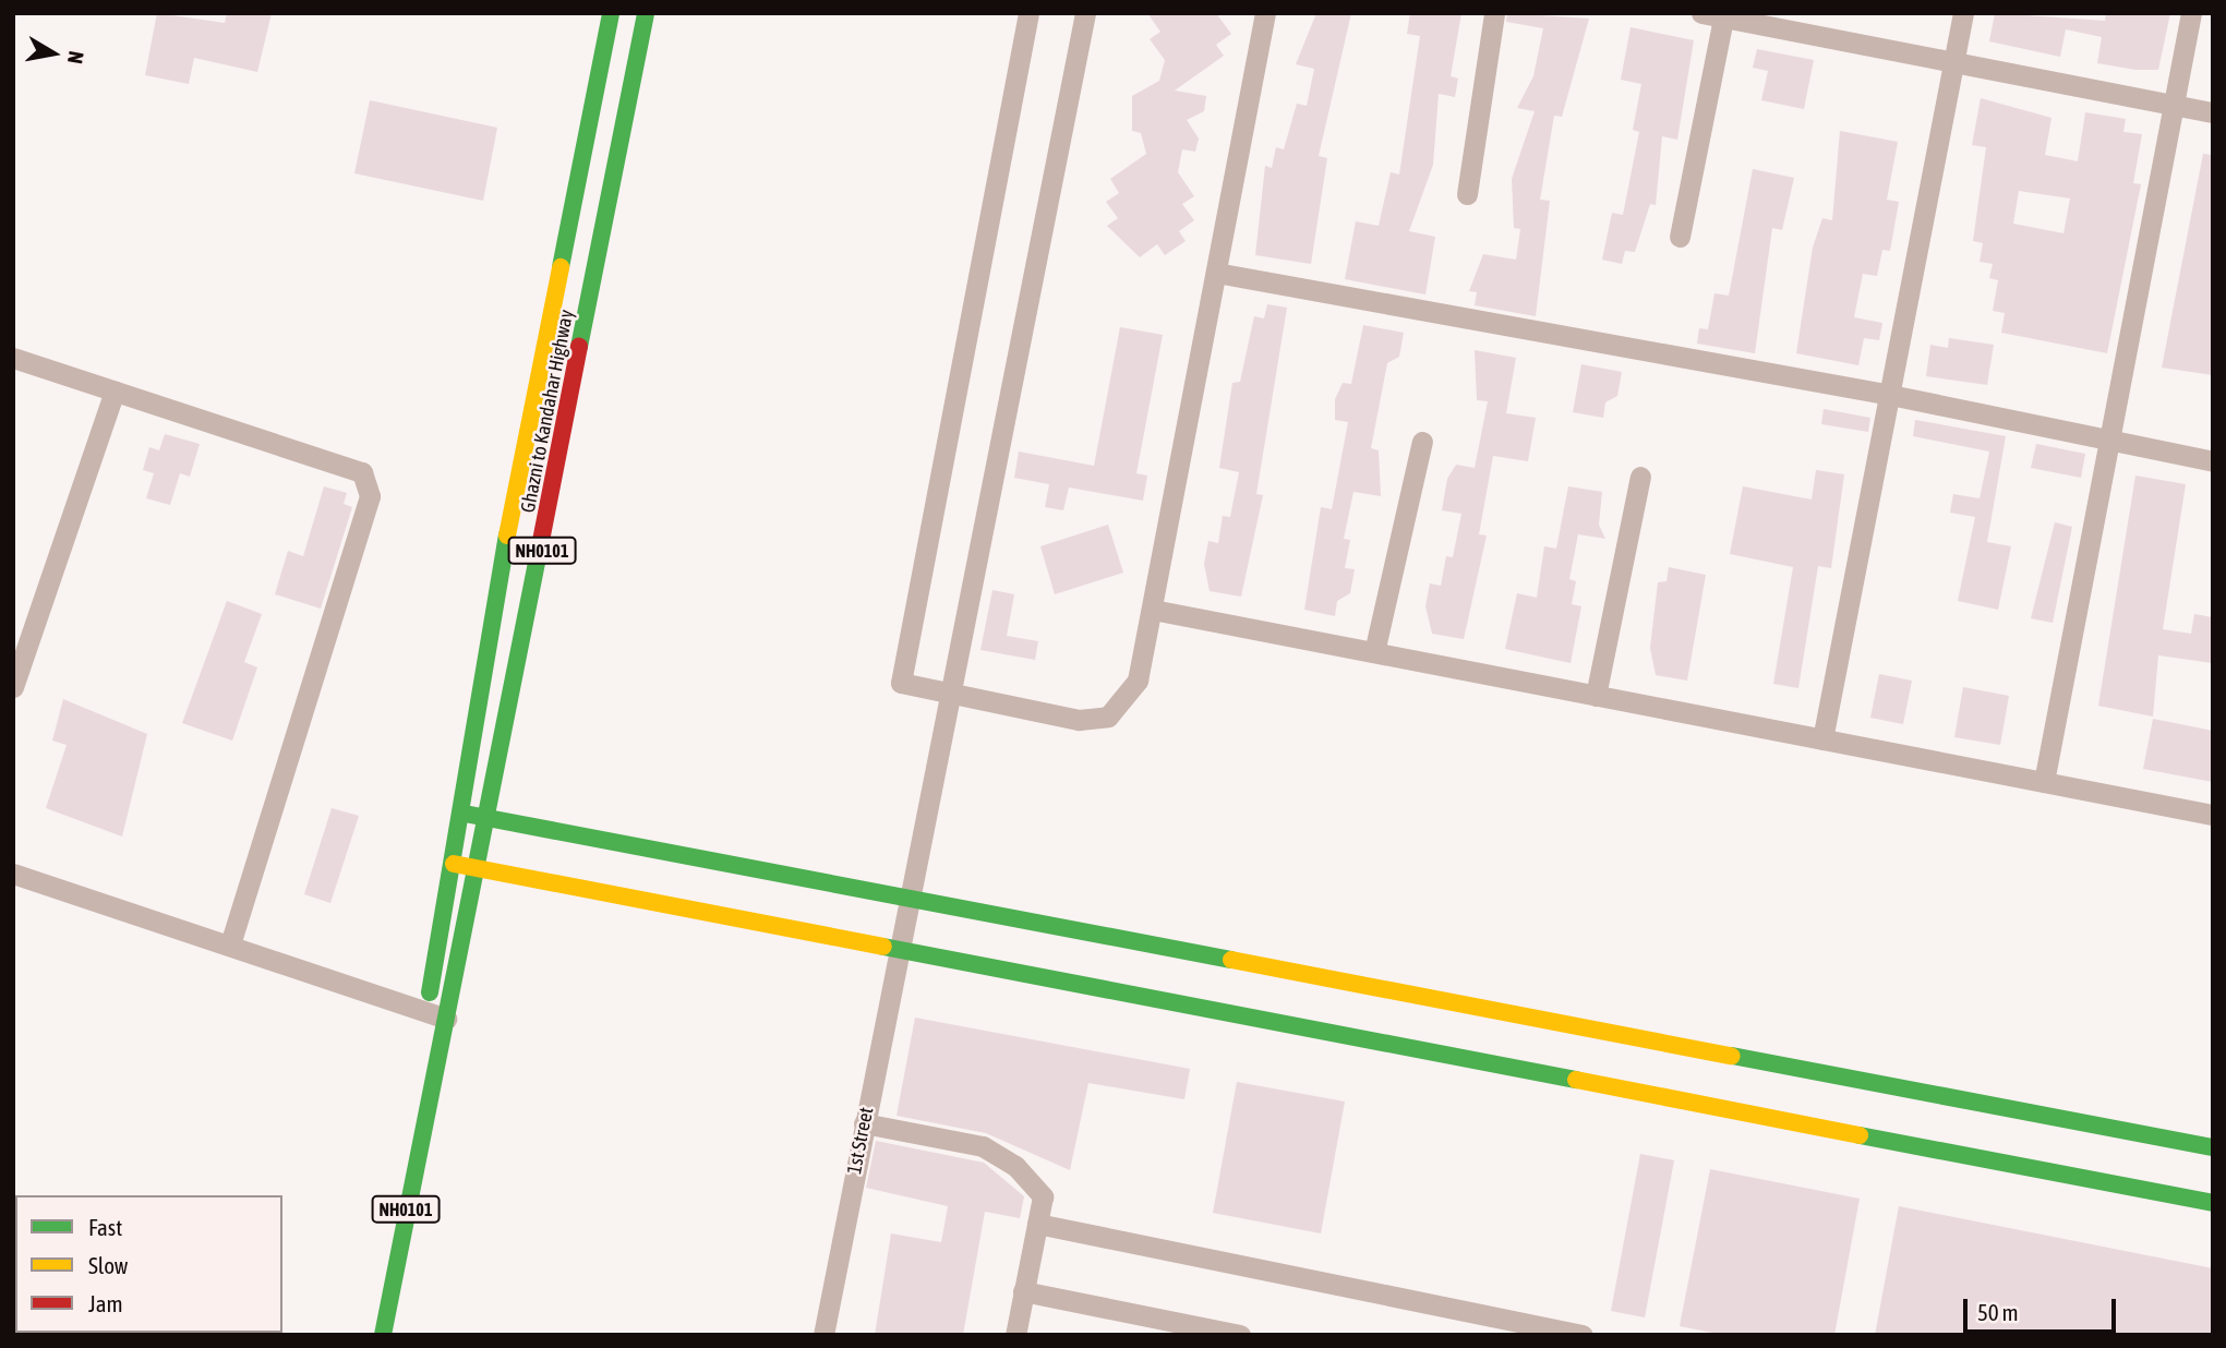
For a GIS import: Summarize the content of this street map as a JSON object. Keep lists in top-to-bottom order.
{
  "streets": {
    "main road": ["Ghazni to Kandahar Highway", "NH0101"],
    "street": ["1st Street"]
  },
  "legend": ["Fast", "Slow", "Jam"],
  "scale_bar": "50 m",
  "north": "right"
}
